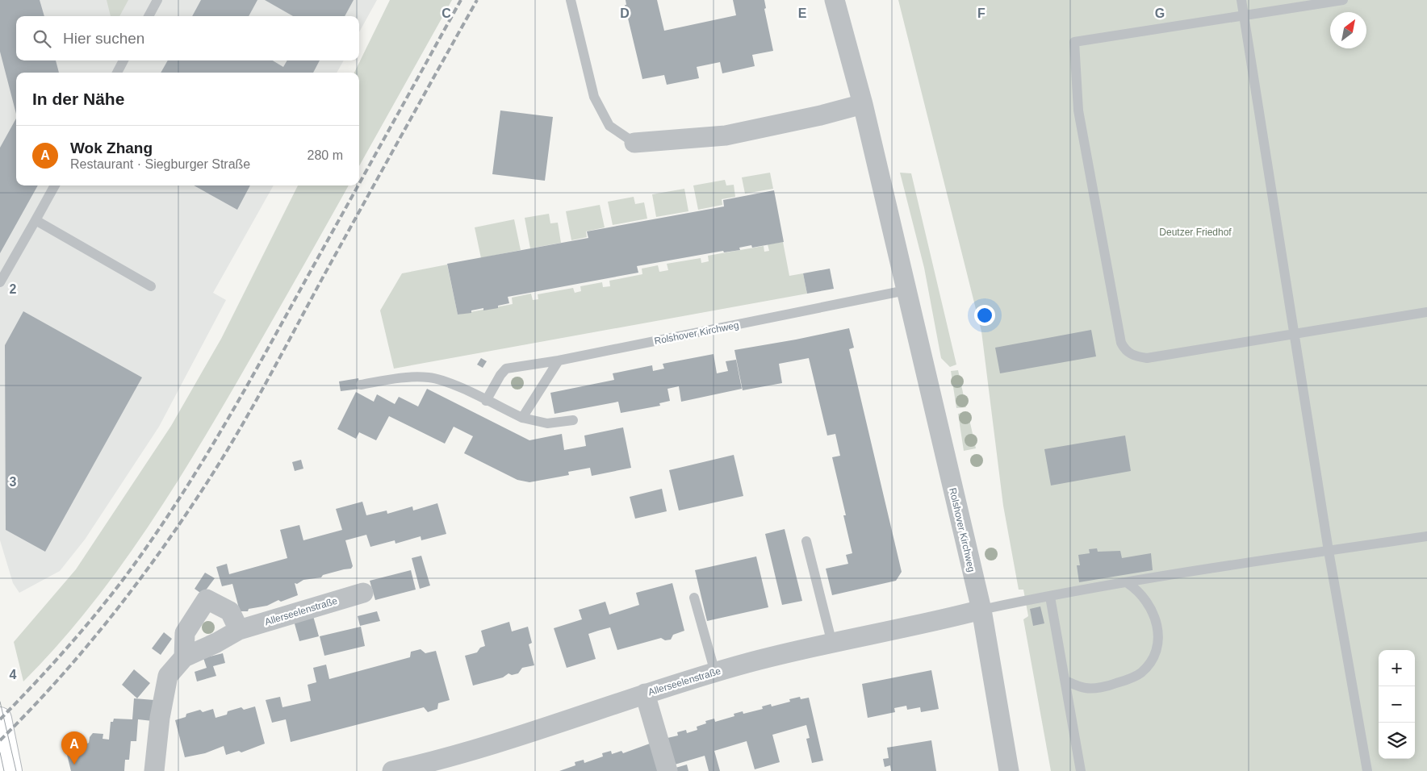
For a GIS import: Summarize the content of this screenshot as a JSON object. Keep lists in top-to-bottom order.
{
  "streets": {
    "street": ["Rolshover Kirchweg", "Allerseelenstraße"]
  },
  "crossings": [
    ["Rolshover Kirchweg", "Allerseelenstraße"]
  ],
  "parks": ["Deutzer Friedhof"],
  "north": "top right",
  "page": {
    "search": "Hier suchen",
    "heading": "In der Nähe",
    "list": [
      {
        "mark": "A",
        "name": "Wok Zhang",
        "note": "Restaurant · Siegburger Straße",
        "value": "280 m"
      }
    ],
    "map_buttons": ["+", "−"],
    "pins": "A"
  },
  "grid": {
    "columns": [
      "C",
      "D",
      "E",
      "F",
      "G"
    ],
    "rows": ["2", "3", "4"]
  }
}
